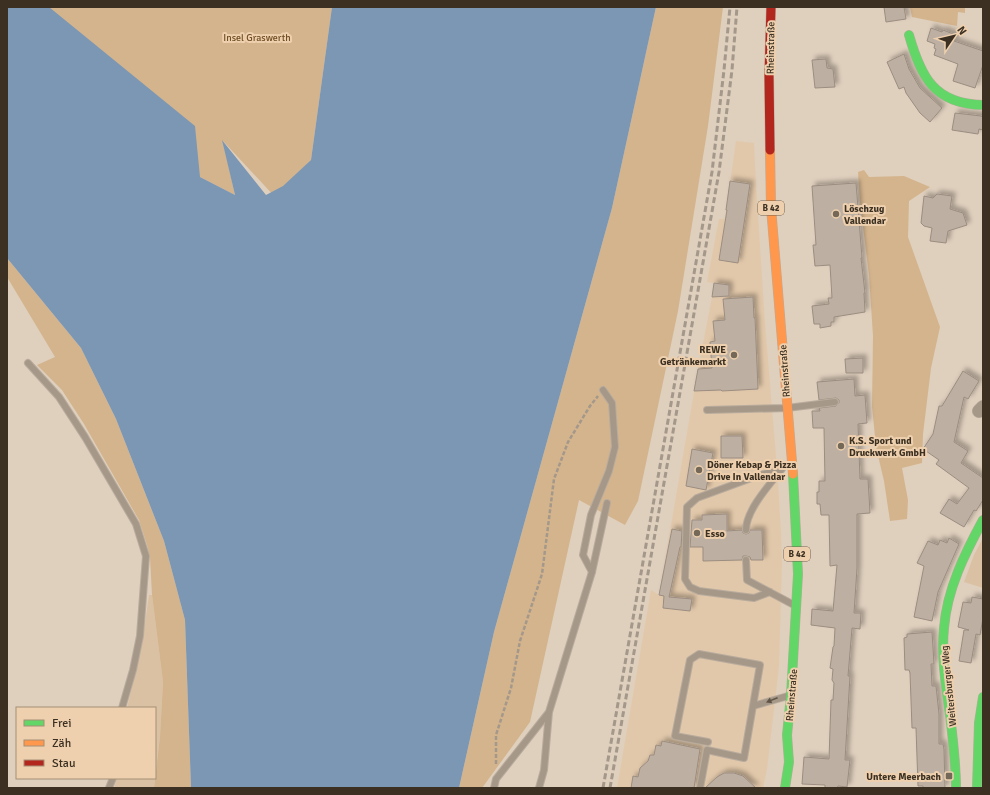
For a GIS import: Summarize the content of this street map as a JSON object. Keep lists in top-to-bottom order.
{
  "streets": {
    "main road": ["Rheinstraße", "B 42", "Weitersburger Weg"]
  },
  "parks": ["Insel Graswerth"],
  "places": {
    "other": [
      "Löschzug Vallendar",
      "REWE Getränkemarkt",
      "K.S. Sport und Druckwerk GmbH",
      "Döner Kebap & Pizza Drive In Vallendar",
      "Esso"
    ],
    "transit": ["Untere Meerbach"]
  },
  "legend": ["Frei", "Zäh", "Stau"],
  "north": "top right"
}
